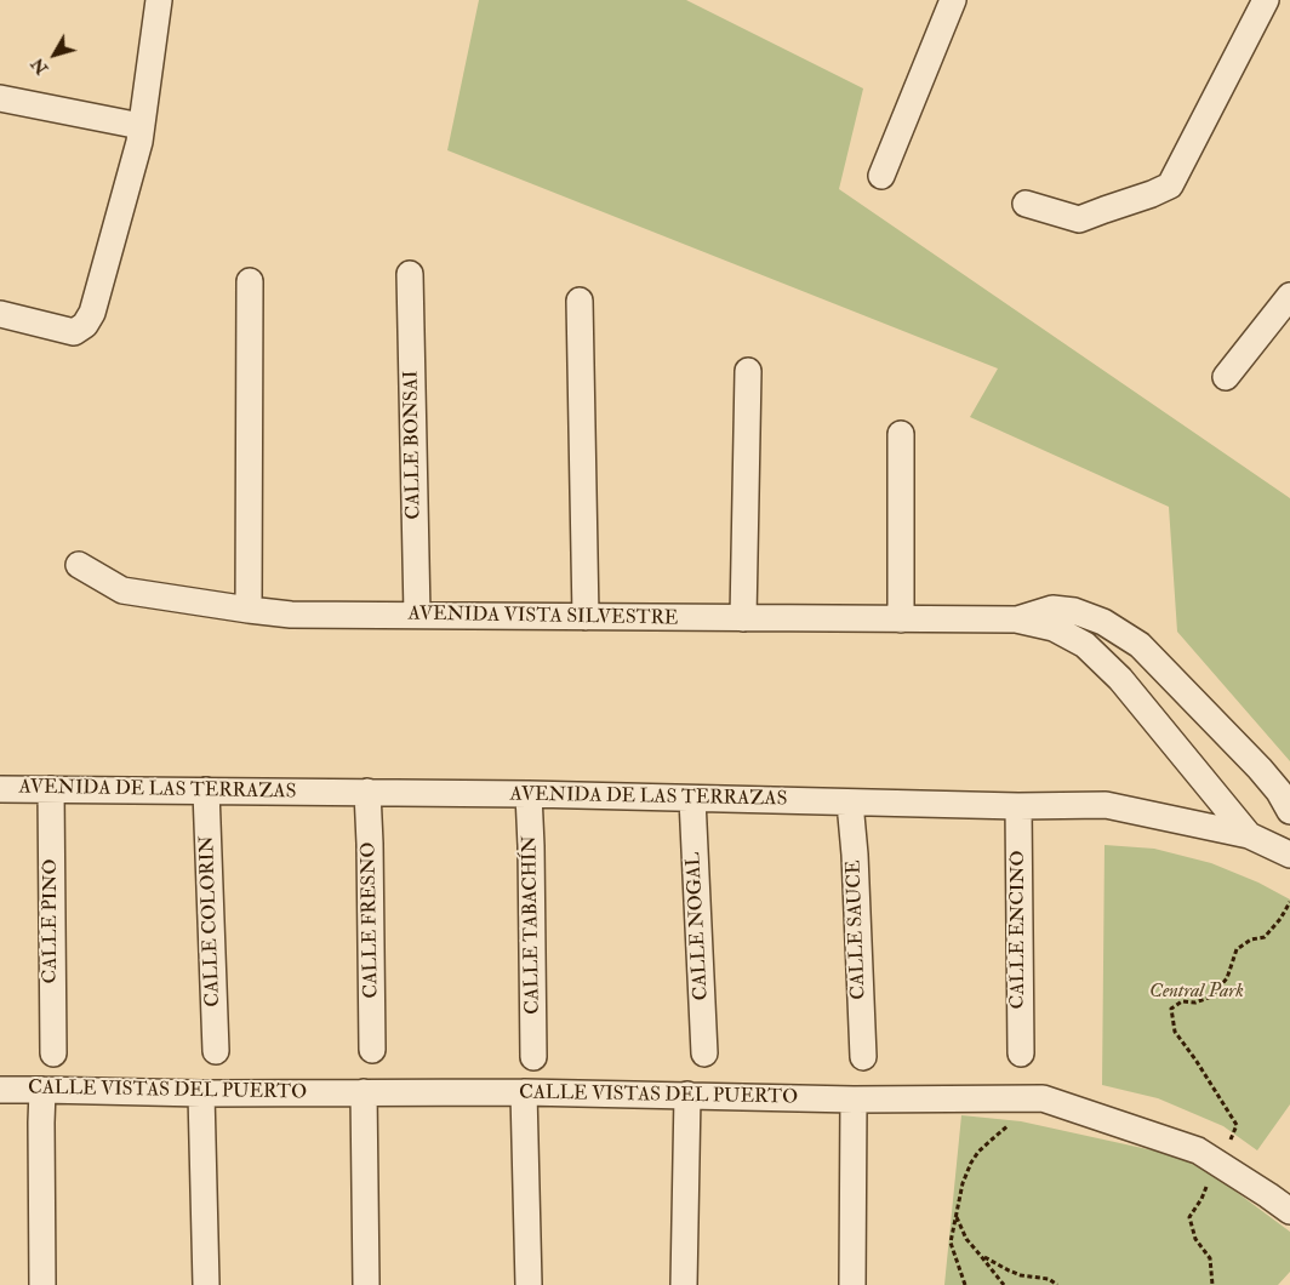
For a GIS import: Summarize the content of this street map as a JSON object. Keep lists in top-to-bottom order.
{
  "streets": {
    "street": [
      "CALLE BONSAI",
      "AVENIDA VISTA SILVESTRE",
      "AVENIDA DE LAS TERRAZAS",
      "CALLE FRESNO",
      "CALLE PINO",
      "CALLE COLORIN",
      "CALLE TABACHÍN",
      "CALLE NOGAL",
      "CALLE SAUCE",
      "CALLE ENCINO",
      "CALLE VISTAS DEL PUERTO"
    ]
  },
  "crossings": [
    ["CALLE BONSAI", "AVENIDA VISTA SILVESTRE"],
    ["AVENIDA VISTA SILVESTRE", "AVENIDA DE LAS TERRAZAS"],
    ["AVENIDA DE LAS TERRAZAS", "CALLE FRESNO"],
    ["AVENIDA DE LAS TERRAZAS", "CALLE PINO"],
    ["AVENIDA DE LAS TERRAZAS", "CALLE COLORIN"],
    ["AVENIDA DE LAS TERRAZAS", "CALLE TABACHÍN"],
    ["AVENIDA DE LAS TERRAZAS", "CALLE NOGAL"],
    ["AVENIDA DE LAS TERRAZAS", "CALLE SAUCE"],
    ["AVENIDA DE LAS TERRAZAS", "CALLE ENCINO"]
  ],
  "parks": ["Central Park"],
  "north": "bottom left"
}
